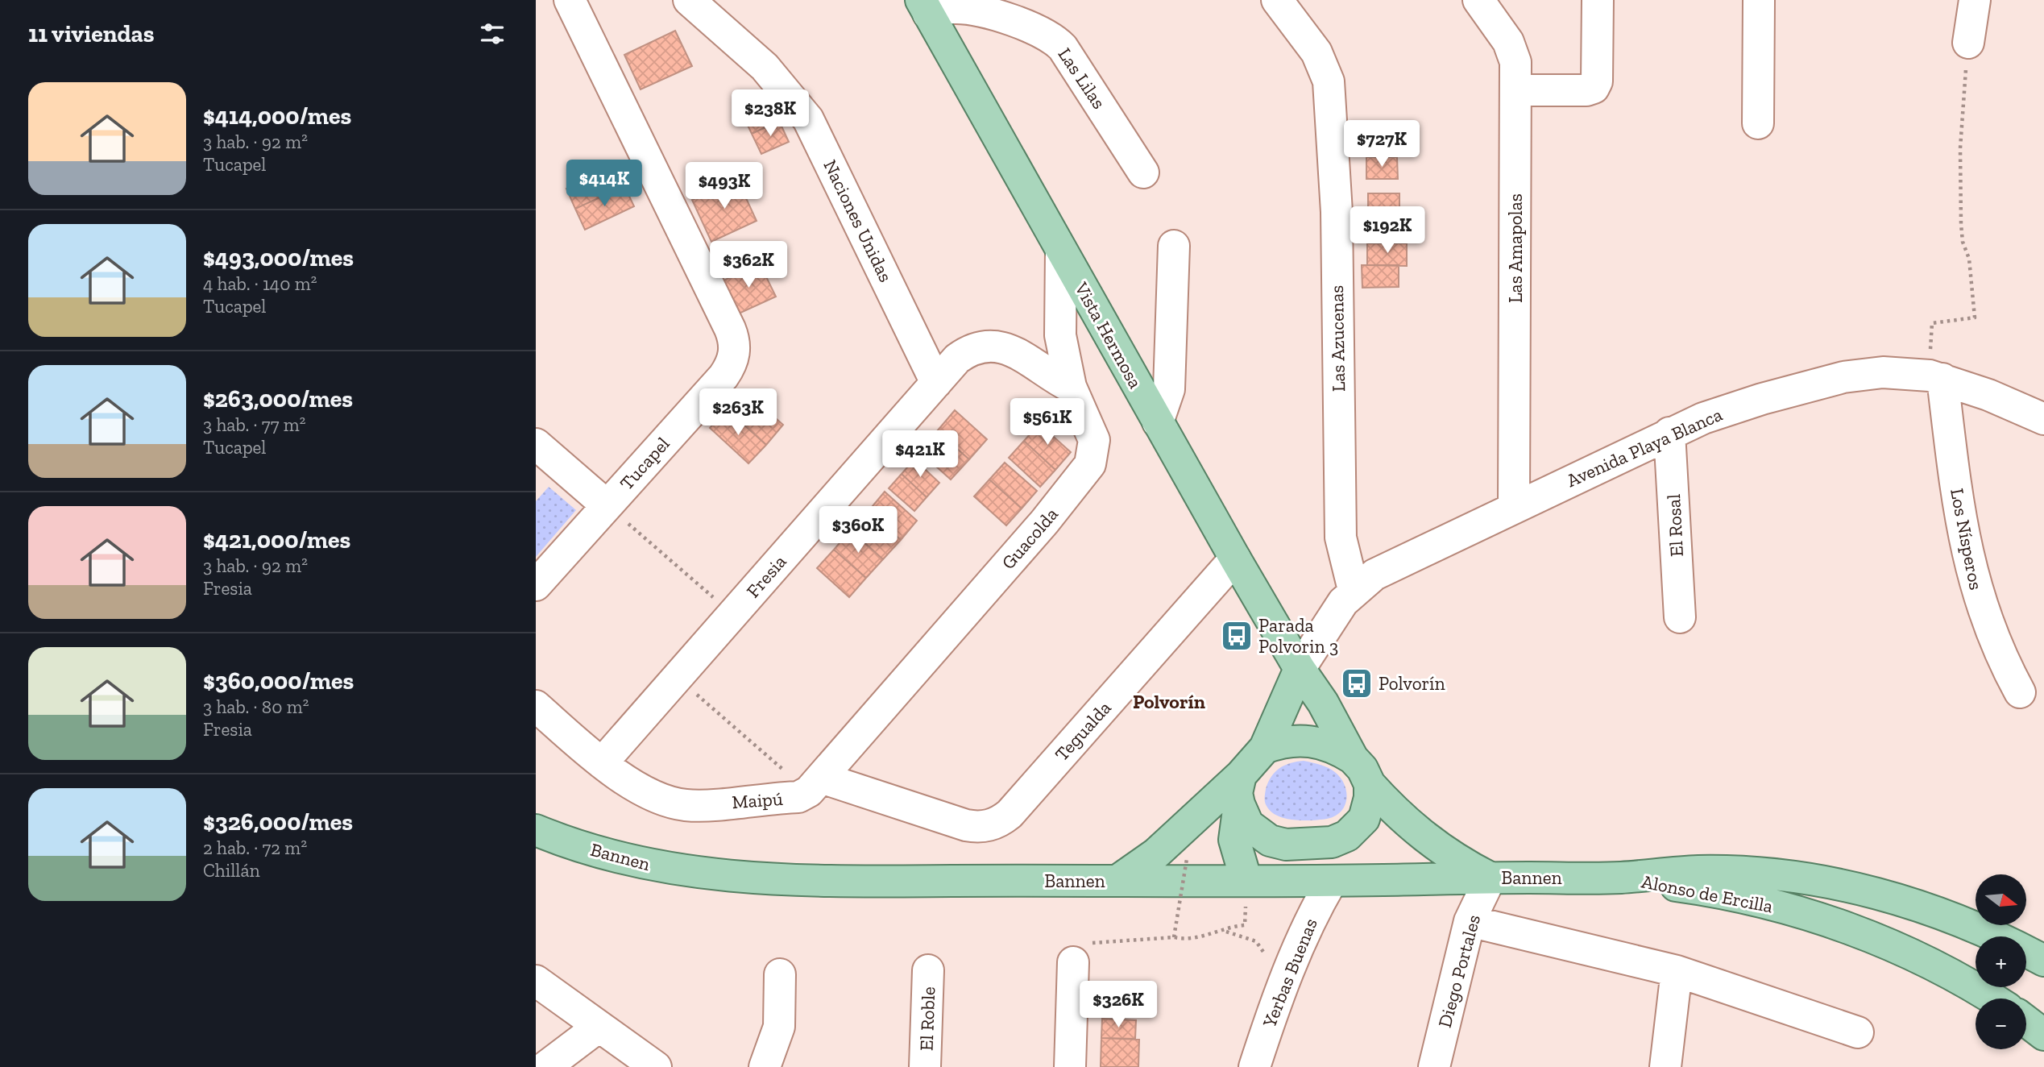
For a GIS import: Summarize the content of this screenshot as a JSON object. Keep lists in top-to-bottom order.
{
  "streets": {
    "main road": ["Vista Hermosa", "Bannen", "Alonso de Ercilla"],
    "street": [
      "Las Lilas",
      "Naciones Unidas",
      "Las Amapolas",
      "Las Azucenas",
      "Avenida Playa Blanca",
      "Tucapel",
      "El Rosal",
      "Guacolda",
      "Los Nísperos",
      "Fresia",
      "Tegualda",
      "Maipú",
      "Diego Portales",
      "Yerbas Buenas",
      "El Roble"
    ]
  },
  "crossings": [
    ["Las Lilas", "Vista Hermosa"],
    ["Naciones Unidas", "Fresia"],
    ["Las Amapolas", "Avenida Playa Blanca"],
    ["Vista Hermosa", "Avenida Playa Blanca"],
    ["Vista Hermosa", "Guacolda"],
    ["Vista Hermosa", "Tegualda"],
    ["Vista Hermosa", "Bannen"],
    ["Vista Hermosa", "Diego Portales"],
    ["Las Azucenas", "Avenida Playa Blanca"],
    ["Avenida Playa Blanca", "El Rosal"],
    ["Avenida Playa Blanca", "Los Nísperos"],
    ["Guacolda", "Fresia"],
    ["Guacolda", "Tegualda"],
    ["Guacolda", "Maipú"],
    ["Fresia", "Maipú"],
    ["Tegualda", "Maipú"],
    ["Bannen", "Alonso de Ercilla"],
    ["Bannen", "Diego Portales"],
    ["Bannen", "Yerbas Buenas"]
  ],
  "districts": ["Polvorín"],
  "places": {
    "bus stop": ["Parada Polvorin 3", "Polvorín"]
  },
  "north": "right",
  "page": {
    "heading": "11 viviendas",
    "list": [
      {
        "name": "$414,000/mes",
        "note": "3 hab. · 92 m² · Tucapel"
      },
      {
        "name": "$493,000/mes",
        "note": "4 hab. · 140 m² · Tucapel"
      },
      {
        "name": "$263,000/mes",
        "note": "3 hab. · 77 m² · Tucapel"
      },
      {
        "name": "$421,000/mes",
        "note": "3 hab. · 92 m² · Fresia"
      },
      {
        "name": "$360,000/mes",
        "note": "3 hab. · 80 m² · Fresia"
      },
      {
        "name": "$326,000/mes",
        "note": "2 hab. · 72 m² · Chillán"
      }
    ],
    "price": [
      "$238K",
      "$727K",
      "$414K",
      "$493K",
      "$192K",
      "$362K",
      "$263K",
      "$561K",
      "$421K",
      "$360K",
      "$326K"
    ],
    "map_buttons": ["+", "−"]
  }
}
